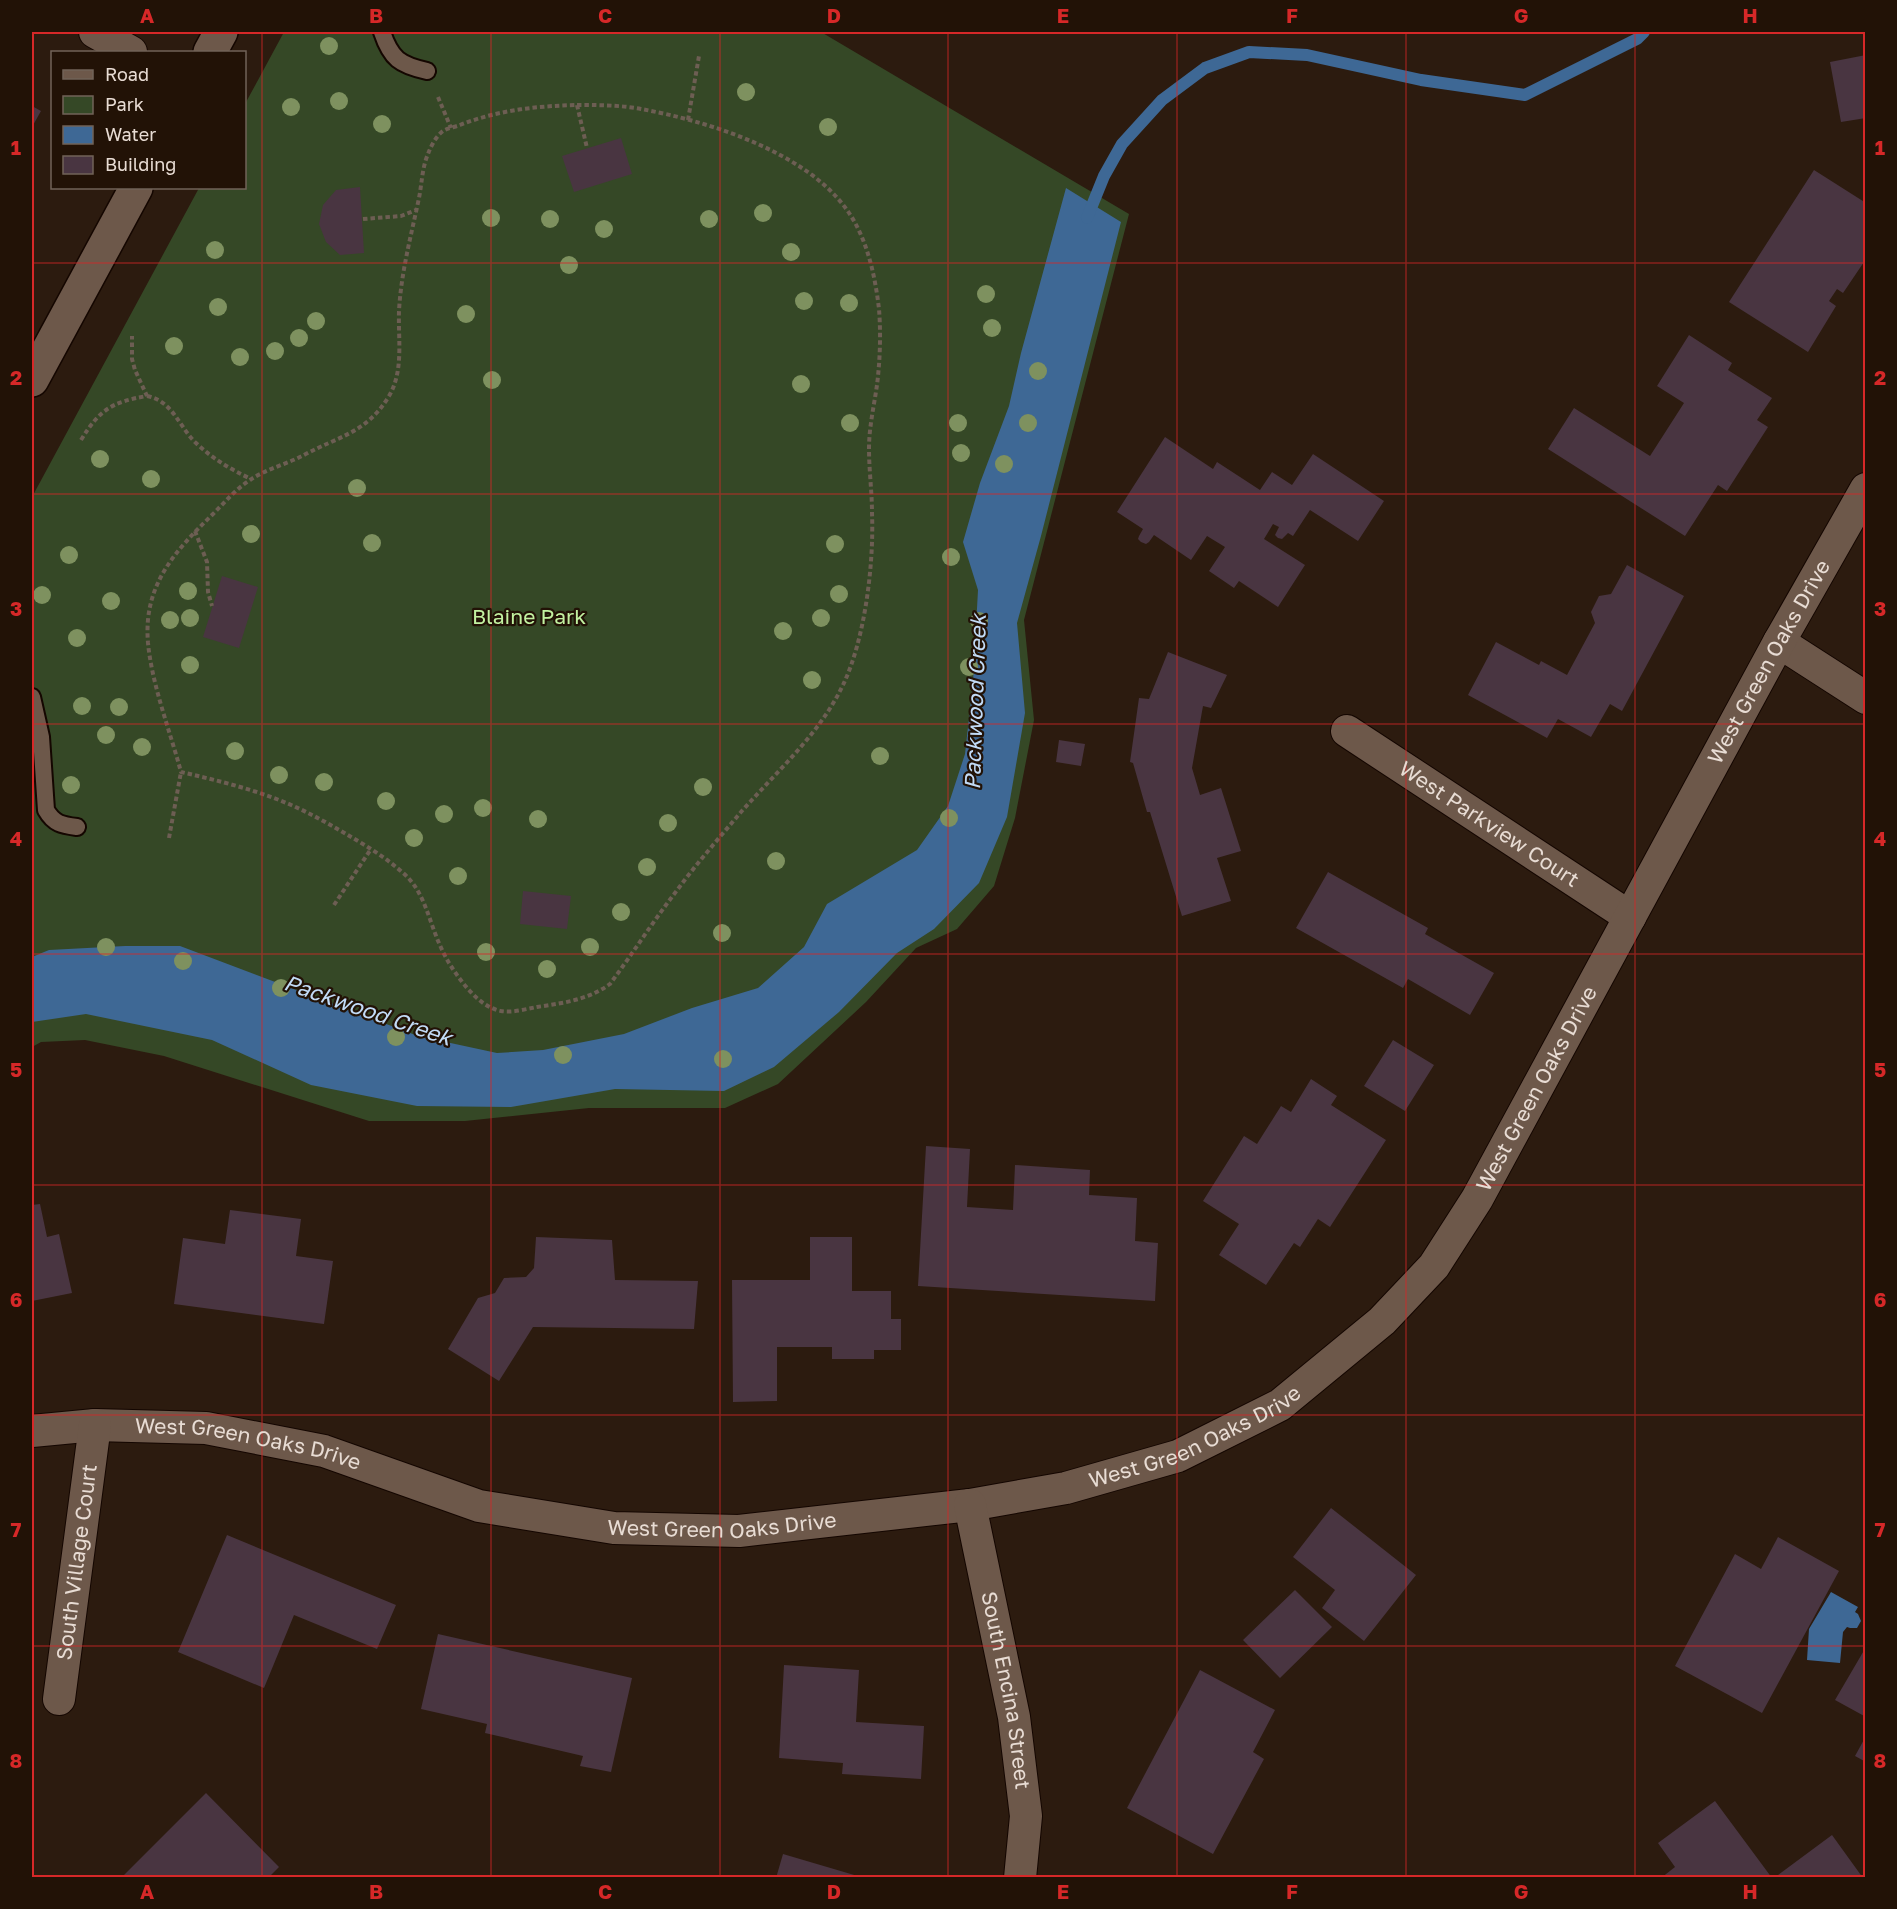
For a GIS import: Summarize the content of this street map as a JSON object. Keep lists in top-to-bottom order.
{
  "streets": {
    "street": [
      "West Green Oaks Drive",
      "West Parkview Court",
      "South Village Court",
      "South Encina Street"
    ]
  },
  "crossings": [
    ["West Green Oaks Drive", "West Parkview Court"],
    ["West Green Oaks Drive", "South Village Court"],
    ["West Green Oaks Drive", "South Encina Street"]
  ],
  "water": ["Packwood Creek"],
  "parks": ["Blaine Park"],
  "legend": [
    "Road",
    "Park",
    "Water",
    "Building"
  ],
  "grid": {
    "columns": [
      "A",
      "B",
      "C",
      "D",
      "E",
      "F",
      "G",
      "H"
    ],
    "rows": [
      "1",
      "2",
      "3",
      "4",
      "5",
      "6",
      "7",
      "8"
    ]
  }
}
